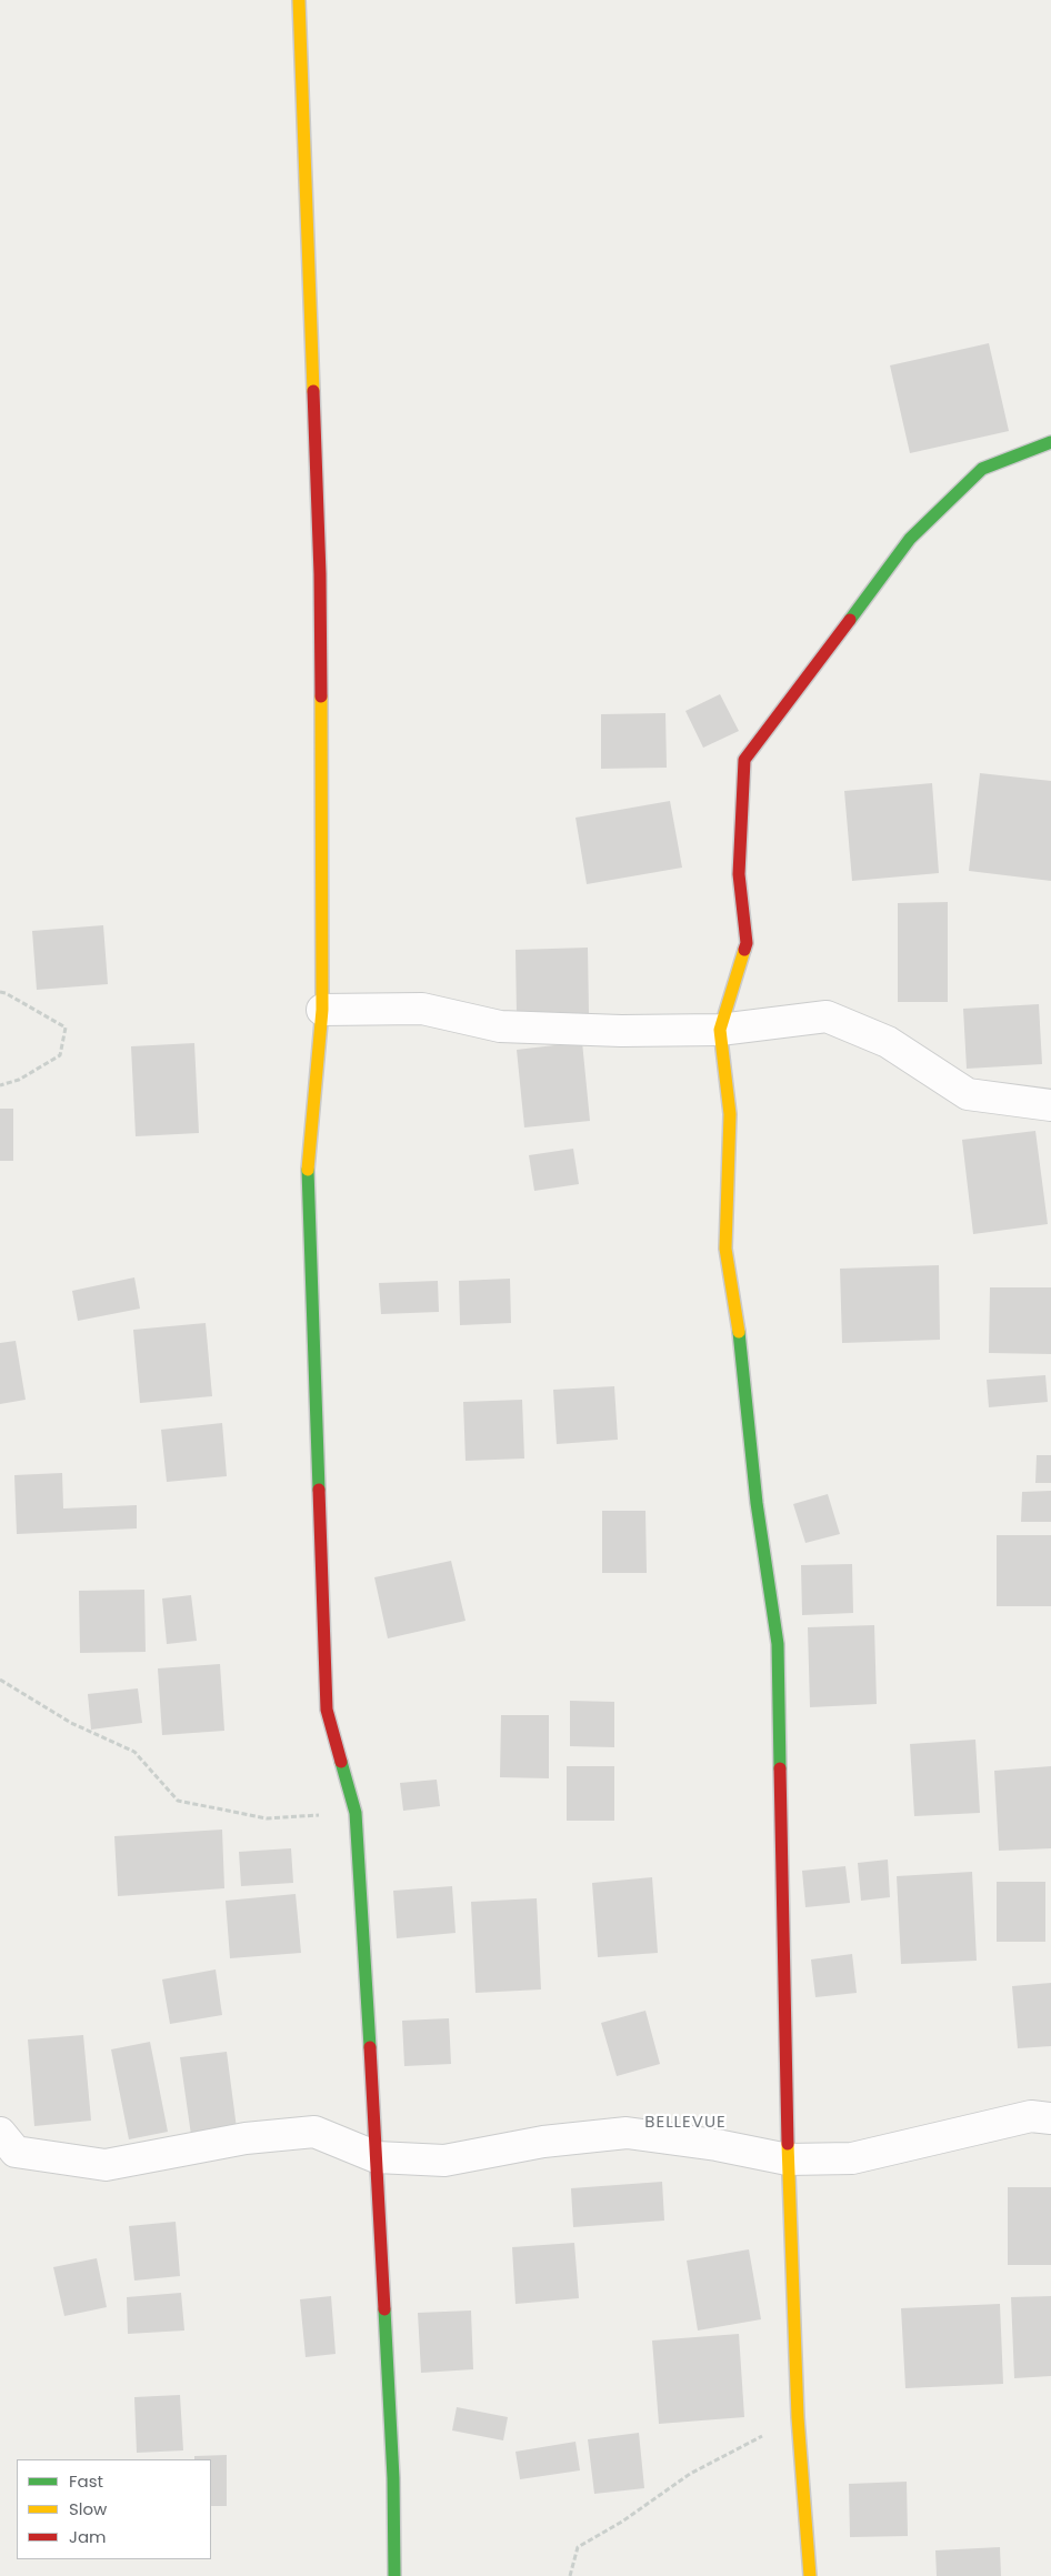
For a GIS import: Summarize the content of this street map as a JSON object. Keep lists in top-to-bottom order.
{
  "districts": ["BELLEVUE"],
  "legend": ["Fast", "Slow", "Jam"]
}
